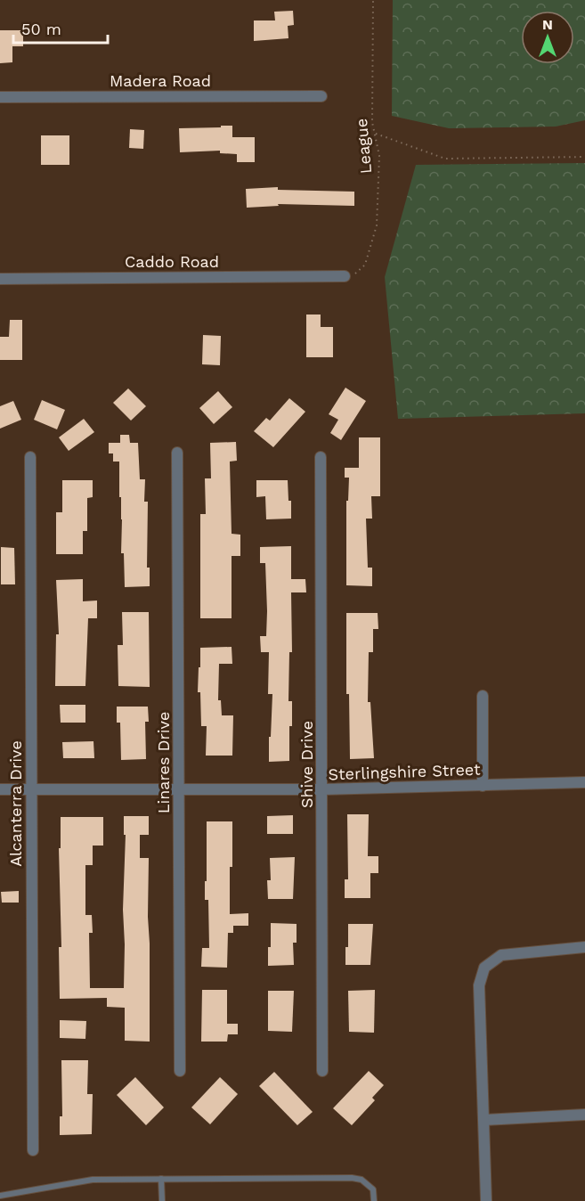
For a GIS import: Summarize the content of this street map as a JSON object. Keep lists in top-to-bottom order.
{
  "streets": {
    "street": [
      "Madera Road",
      "Caddo Road",
      "Linares Drive",
      "Shive Drive",
      "Sterlingshire Street",
      "Alcanterra Drive"
    ],
    "path": ["League"]
  },
  "crossings": [
    ["League", "Caddo Road"],
    ["Linares Drive", "Sterlingshire Street"],
    ["Shive Drive", "Sterlingshire Street"],
    ["Sterlingshire Street", "Alcanterra Drive"]
  ],
  "scale_bar": "50 m",
  "north": "top"
}
